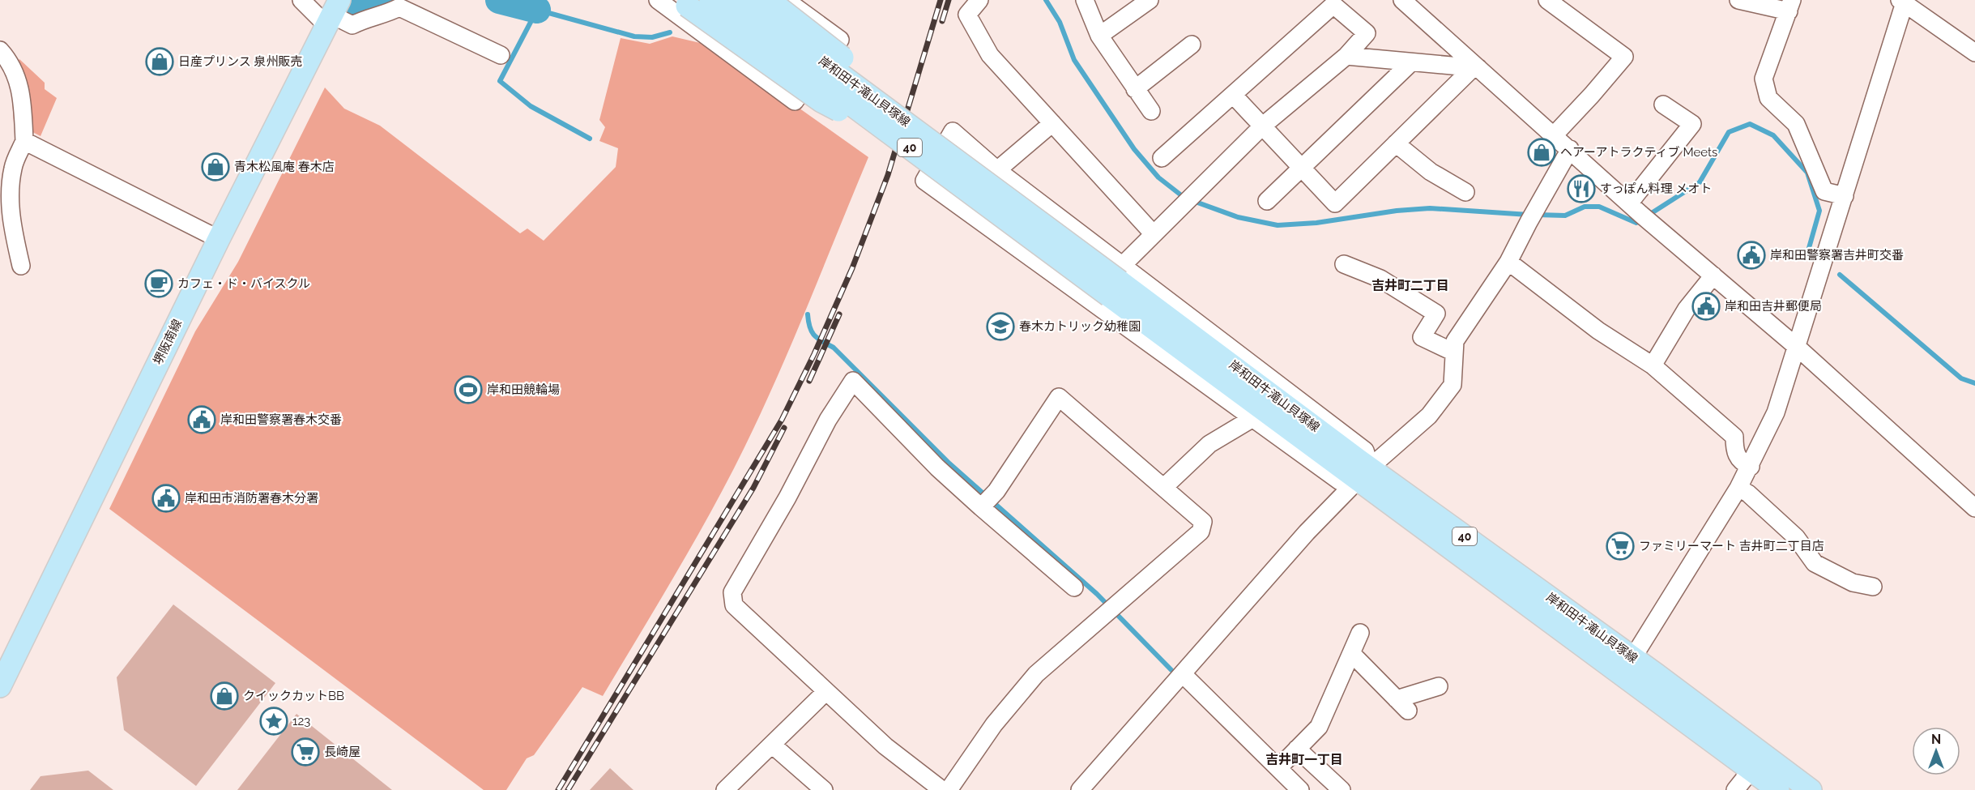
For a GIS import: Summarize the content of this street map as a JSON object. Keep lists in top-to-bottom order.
{
  "streets": {
    "main road": ["岸和田牛滝山貝塚線", "40", "堺阪南線"]
  },
  "districts": ["吉井町二丁目", "吉井町一丁目"],
  "places": {
    "shop": [
      "日産プリンス 泉州販売",
      "ヘアーアトラクティブ Meets",
      "青木松風庵 春木店",
      "クイックカットBB"
    ],
    "restaurant": ["すっぽん料理 メオト"],
    "public building": [
      "岸和田警察署吉井町交番",
      "岸和田吉井郵便局",
      "岸和田警察署春木交番",
      "岸和田市消防署春木分署"
    ],
    "cafe": ["カフェ・ド・バイスクル"],
    "school or university": ["春木カトリック幼稚園"],
    "sports": ["岸和田競輪場"],
    "supermarket": ["ファミリーマート 吉井町二丁目店", "長崎屋"],
    "place": ["123"]
  },
  "north": "top"
}
